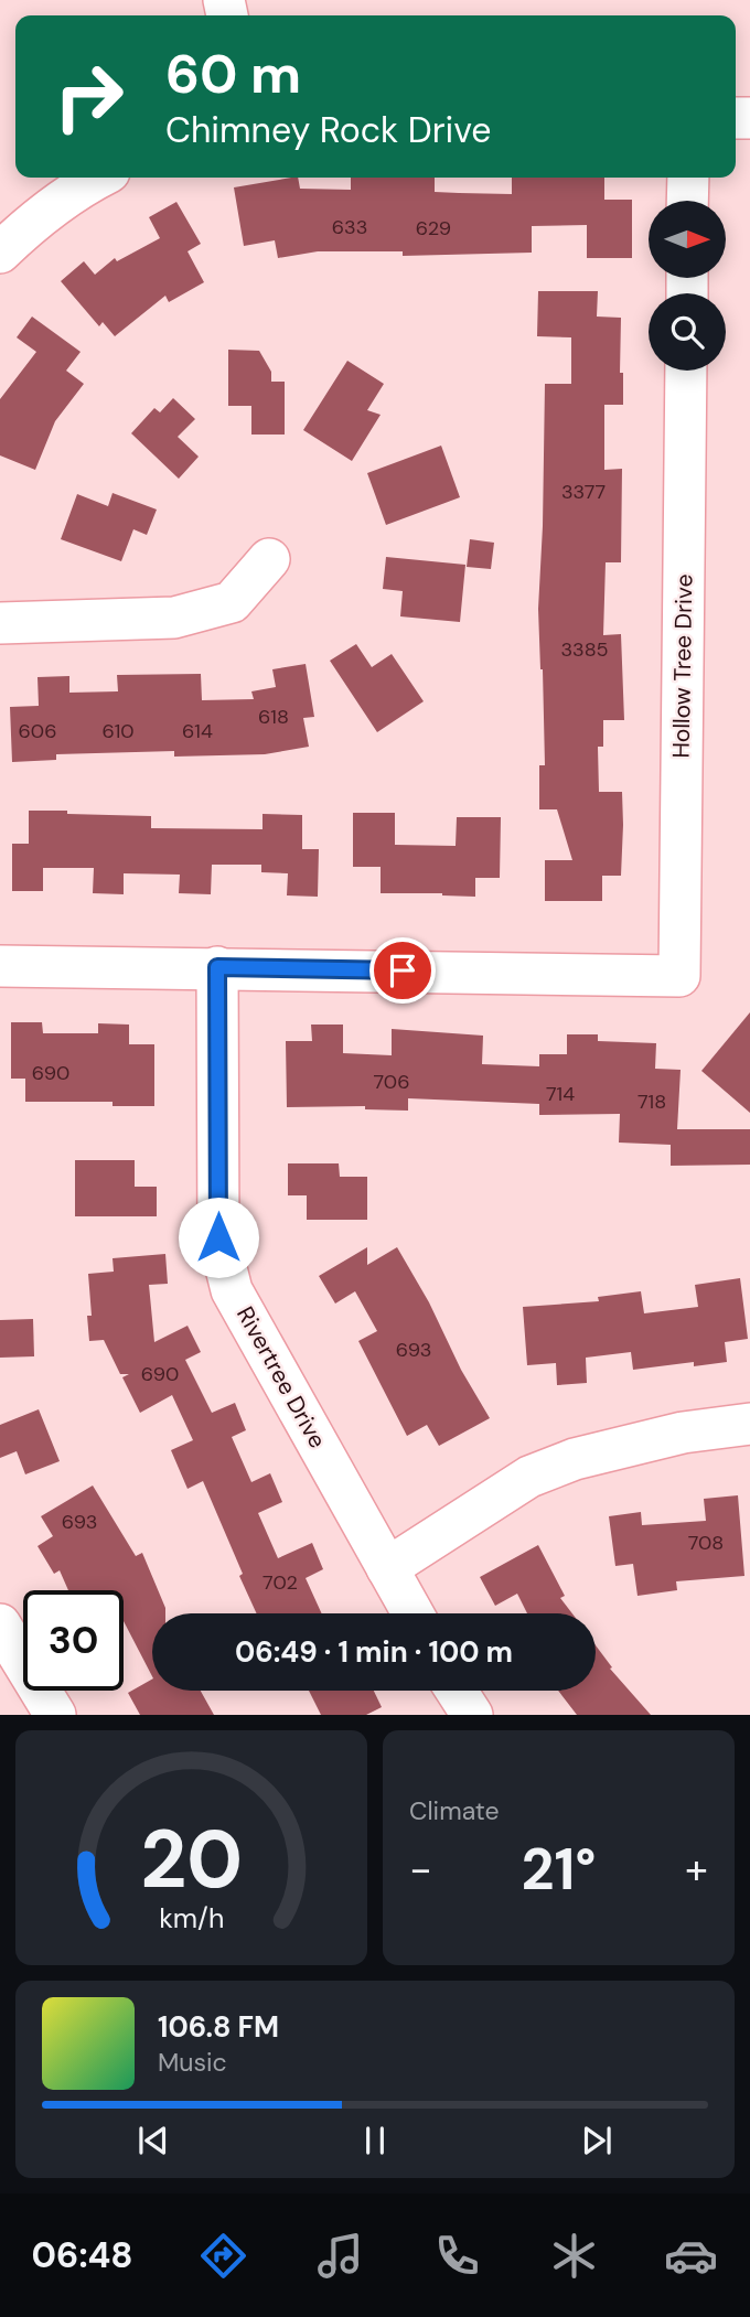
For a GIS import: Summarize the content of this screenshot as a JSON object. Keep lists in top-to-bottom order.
{
  "streets": {
    "street": ["Hollow Tree Drive", "Rivertree Drive"]
  },
  "crossings": [
    ["Hollow Tree Drive", "Rivertree Drive"]
  ],
  "house_numbers": [
    "633",
    "629",
    "3377",
    "3385",
    "618",
    "606",
    "610",
    "614",
    "690",
    "706",
    "714",
    "718",
    "693",
    "690",
    "693",
    "708",
    "702"
  ],
  "north": "right",
  "page": {
    "turn": ["60 m", "Chimney Rock Drive"],
    "limit": "30",
    "trip": "06:49 · 1 min · 100 m",
    "tile": "Climate",
    "heat": ["−", "21°", "+"],
    "song": ["106.8 FM", "Music"],
    "tabs": "06:48",
    "gauge": ["20", "km/h"]
  }
}
